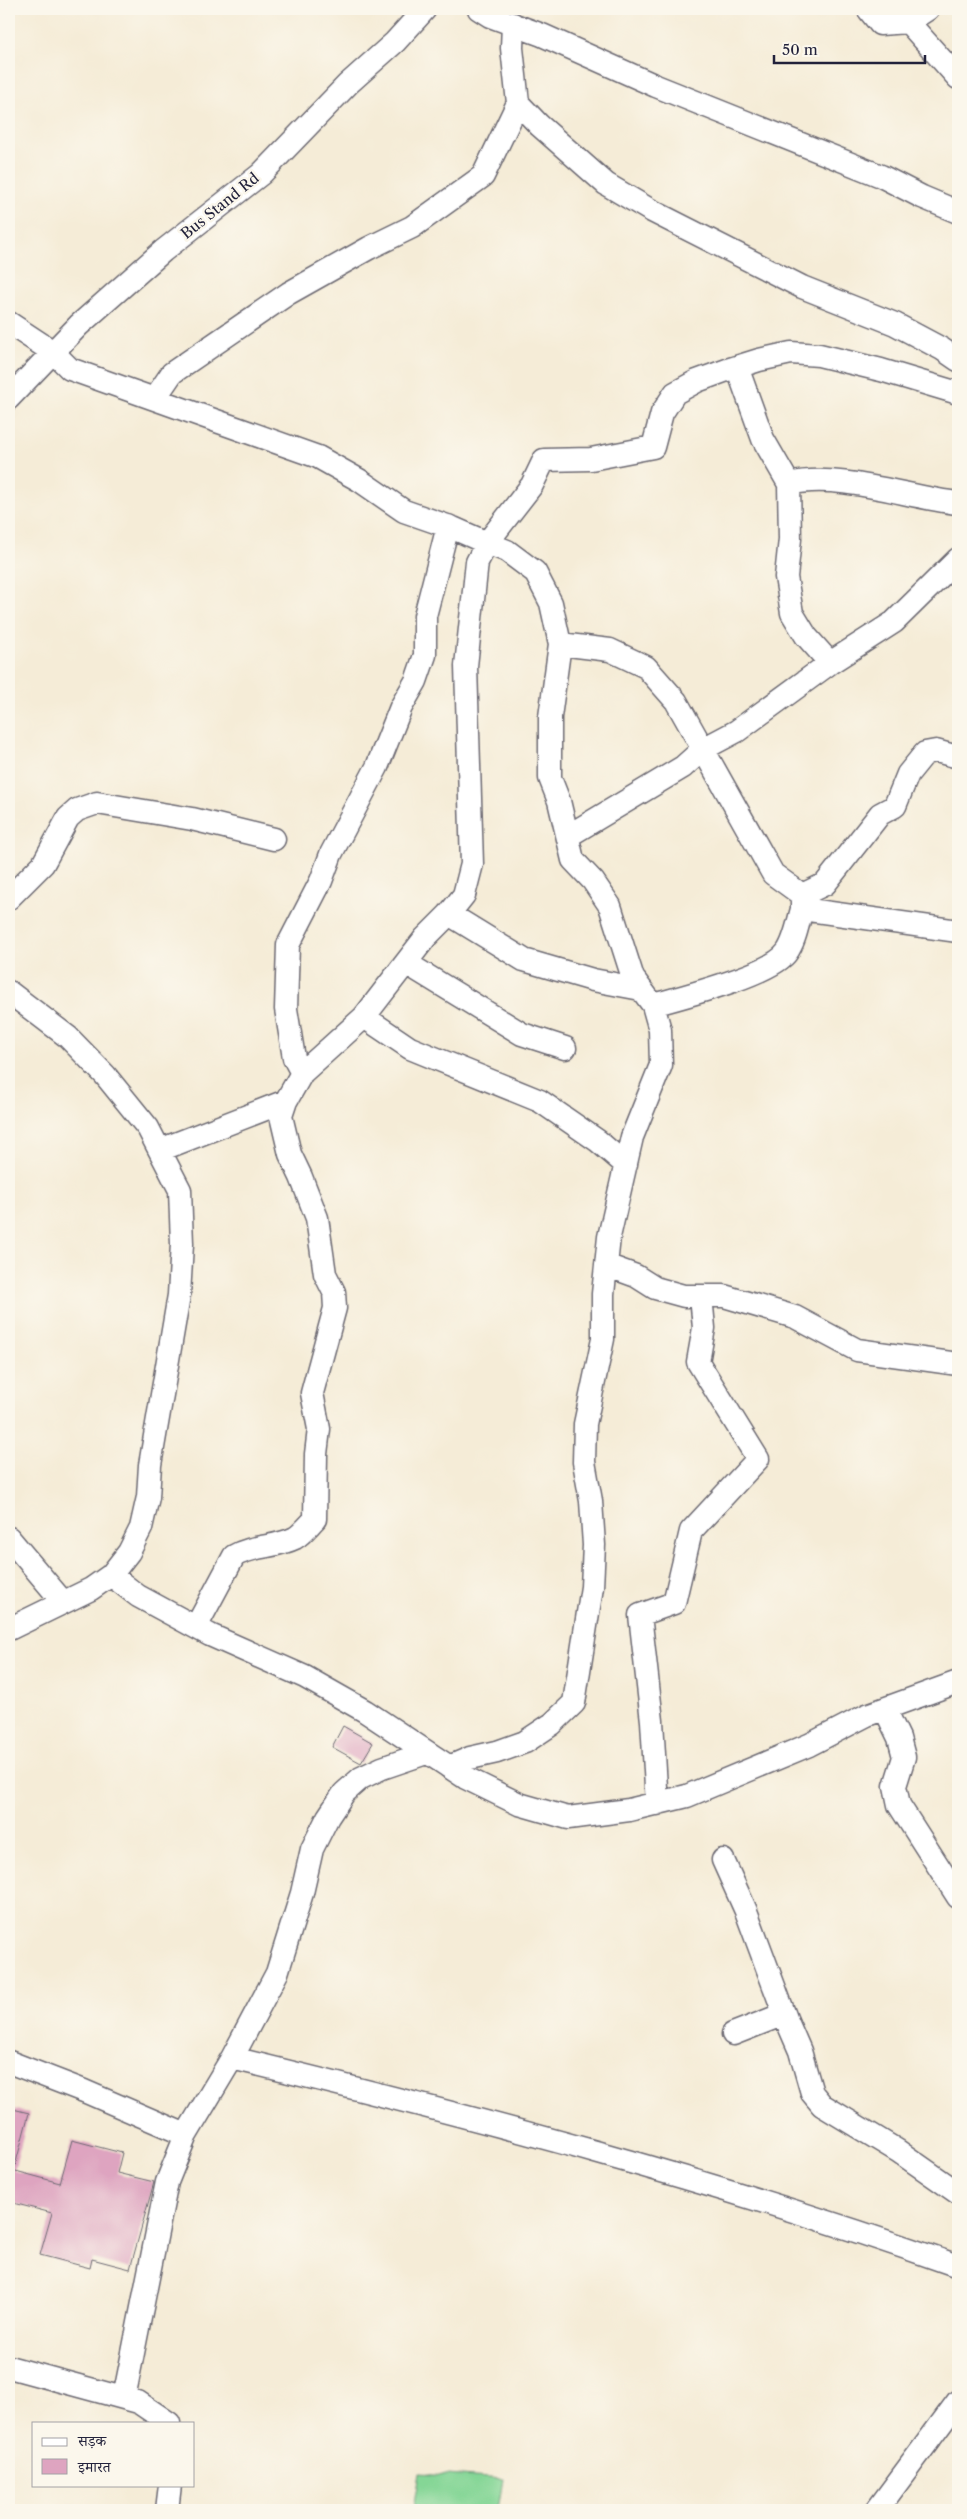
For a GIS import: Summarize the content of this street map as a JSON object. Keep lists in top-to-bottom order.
{
  "streets": {
    "street": ["Bus Stand Rd"]
  },
  "legend": ["सड़क", "इमारत"],
  "scale_bar": "50 m"
}
